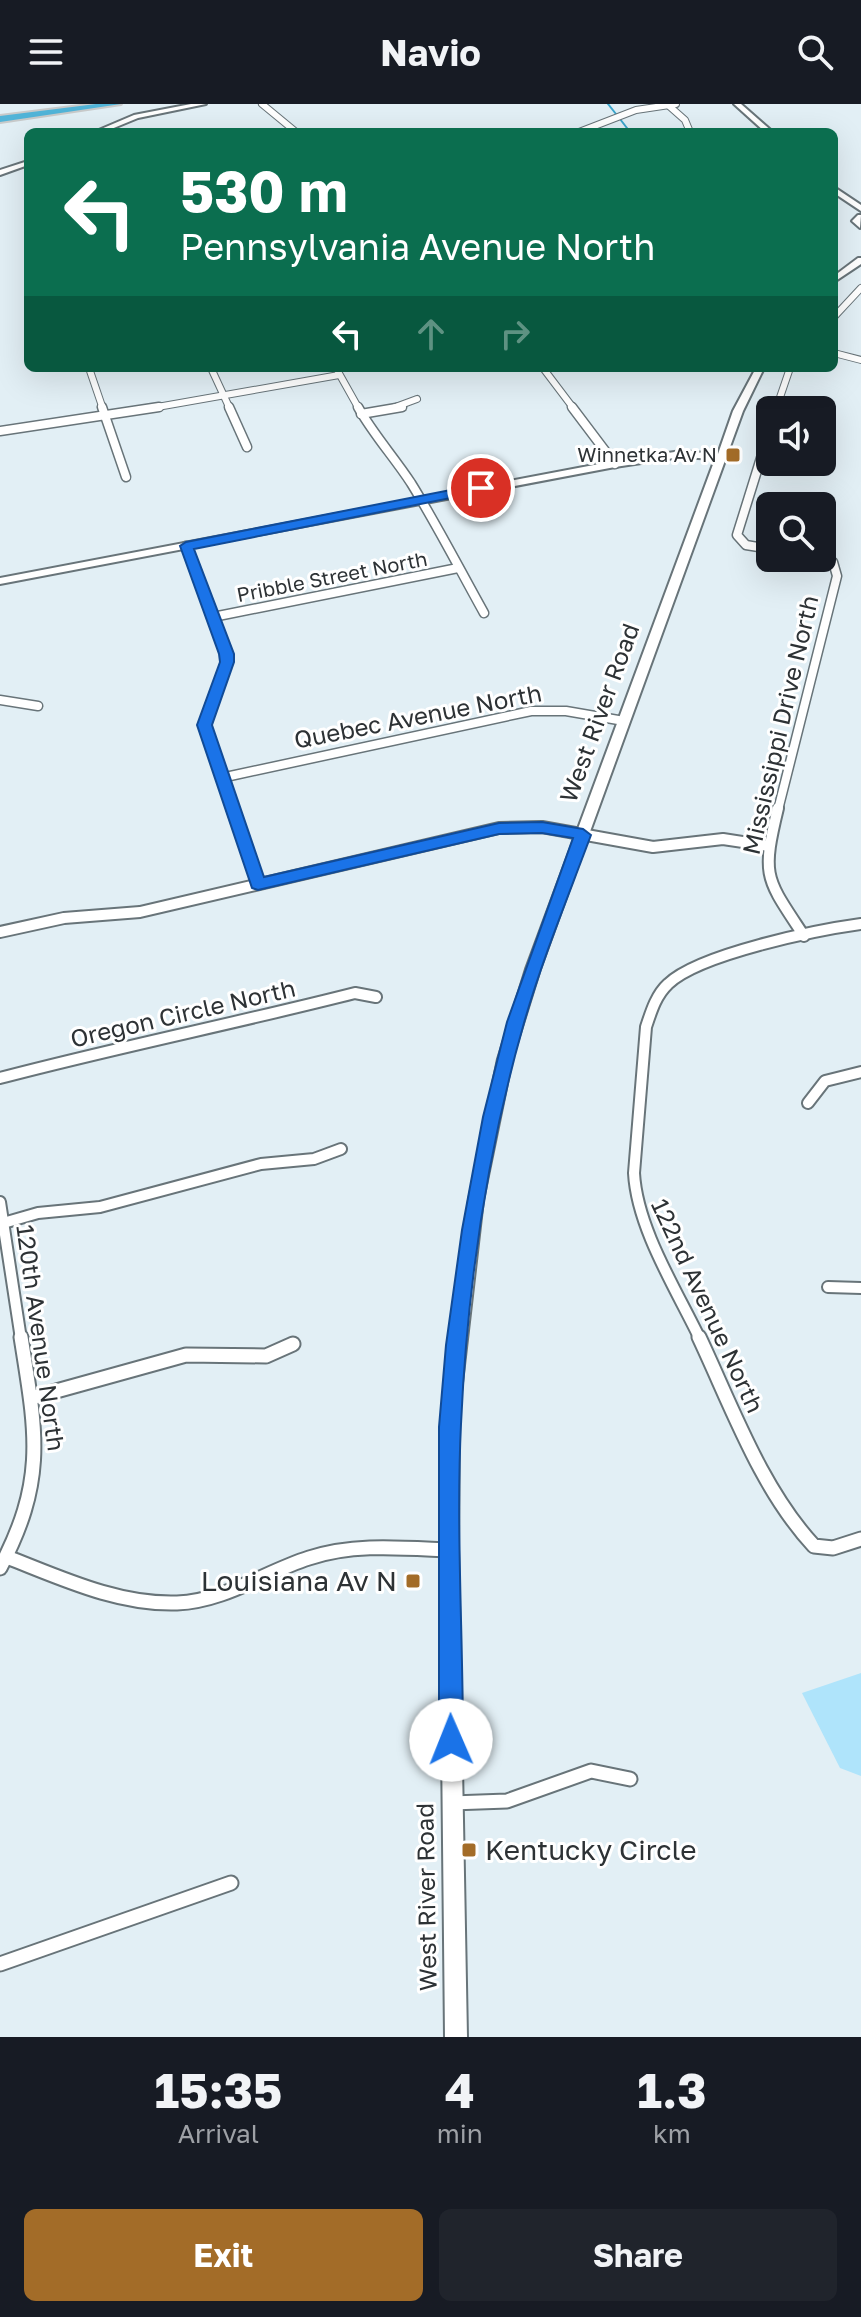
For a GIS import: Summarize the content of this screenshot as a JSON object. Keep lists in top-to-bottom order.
{
  "streets": {
    "main road": ["West River Road"],
    "street": [
      "Pribble Street North",
      "Quebec Avenue North",
      "Mississippi Drive North",
      "Oregon Circle North",
      "122nd Avenue North",
      "120th Avenue North"
    ]
  },
  "crossings": [
    ["West River Road", "Quebec Avenue North"],
    ["Mississippi Drive North", "122nd Avenue North"]
  ],
  "places": {
    "transit": ["Winnetka Av N", "Louisiana Av N", "Kentucky Circle"]
  },
  "page": {
    "header": "Navio",
    "turn": ["530 m", "Pennsylvania Avenue North"],
    "eta": [
      "15:35",
      "Arrival",
      "4",
      "min",
      "1.3",
      "km"
    ],
    "buttons": ["Exit", "Share"]
  }
}
